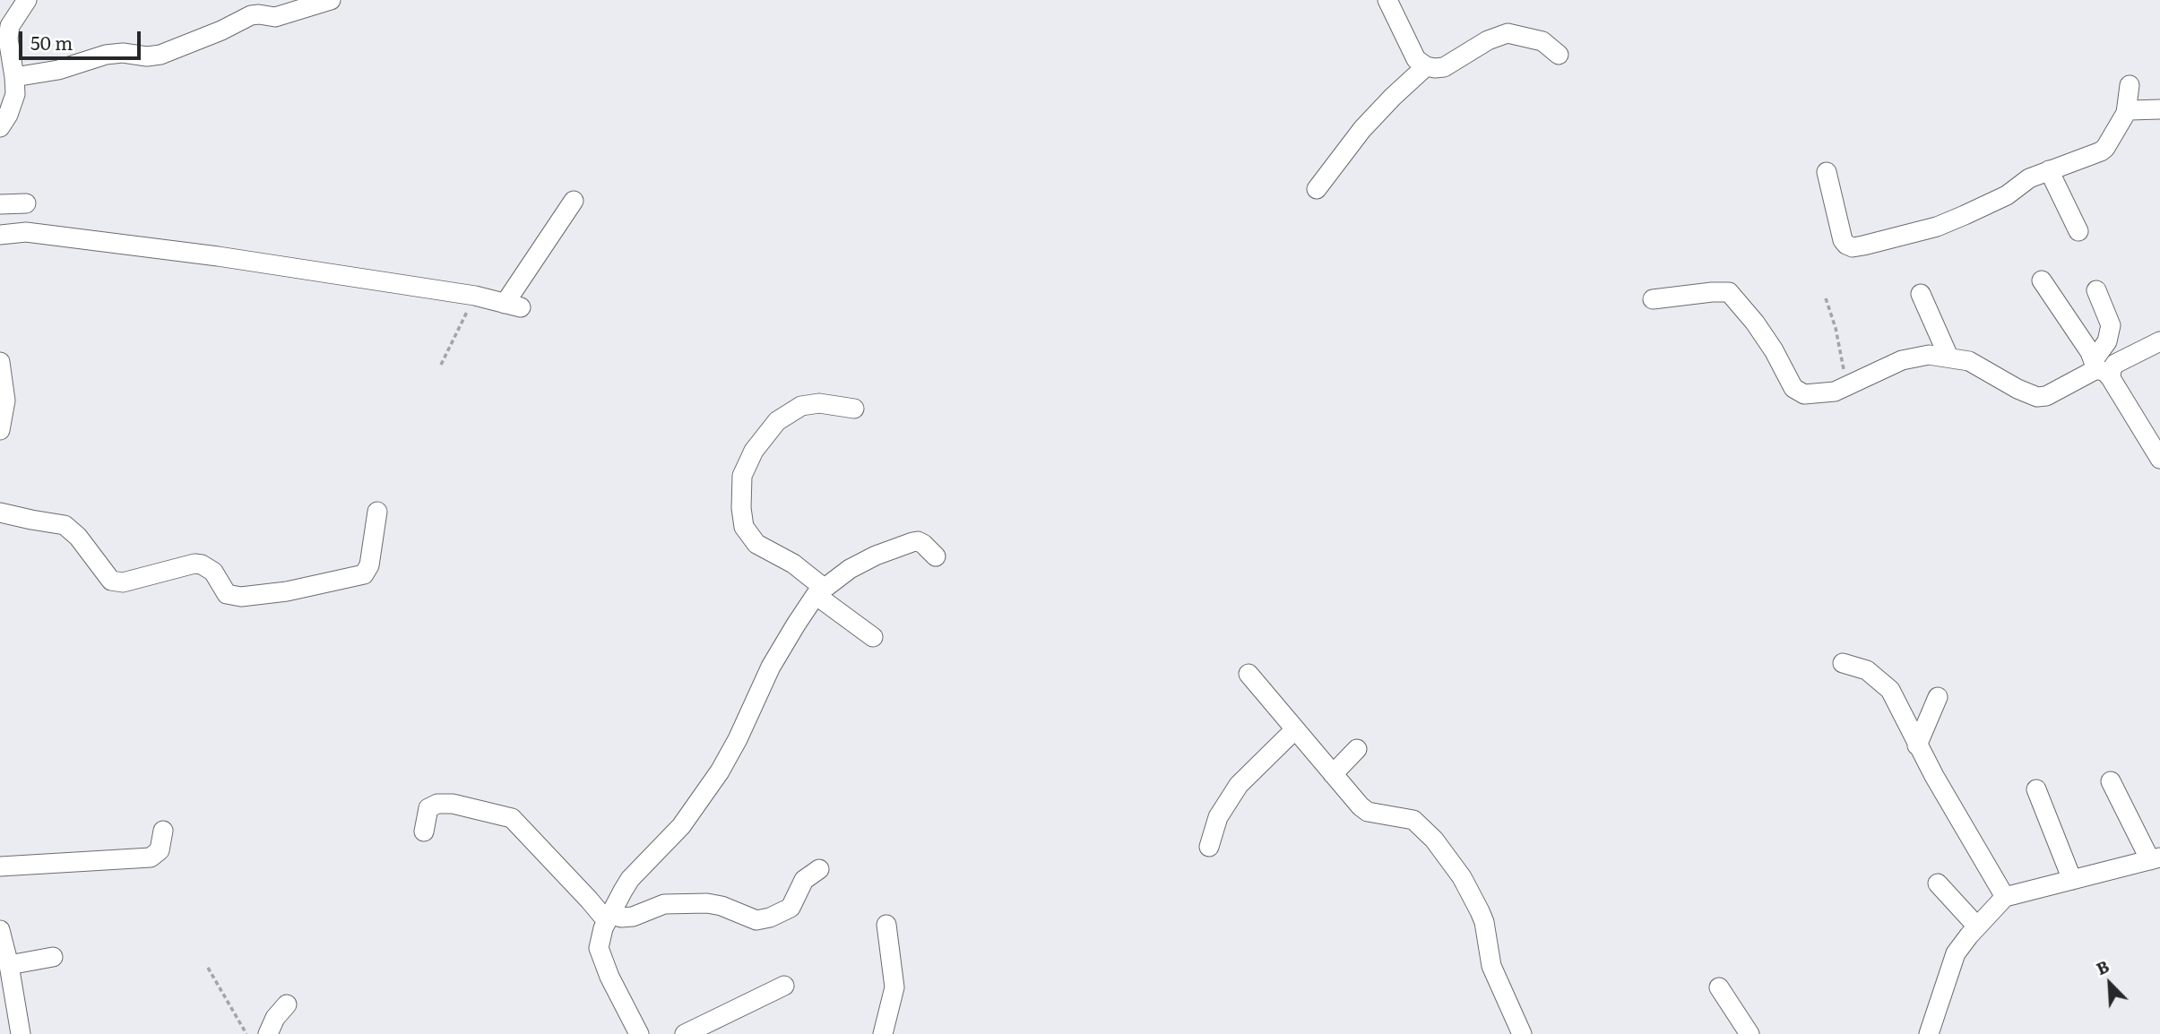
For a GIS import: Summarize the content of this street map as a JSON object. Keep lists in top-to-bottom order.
{
  "scale_bar": "50 m",
  "north": "top left"
}
